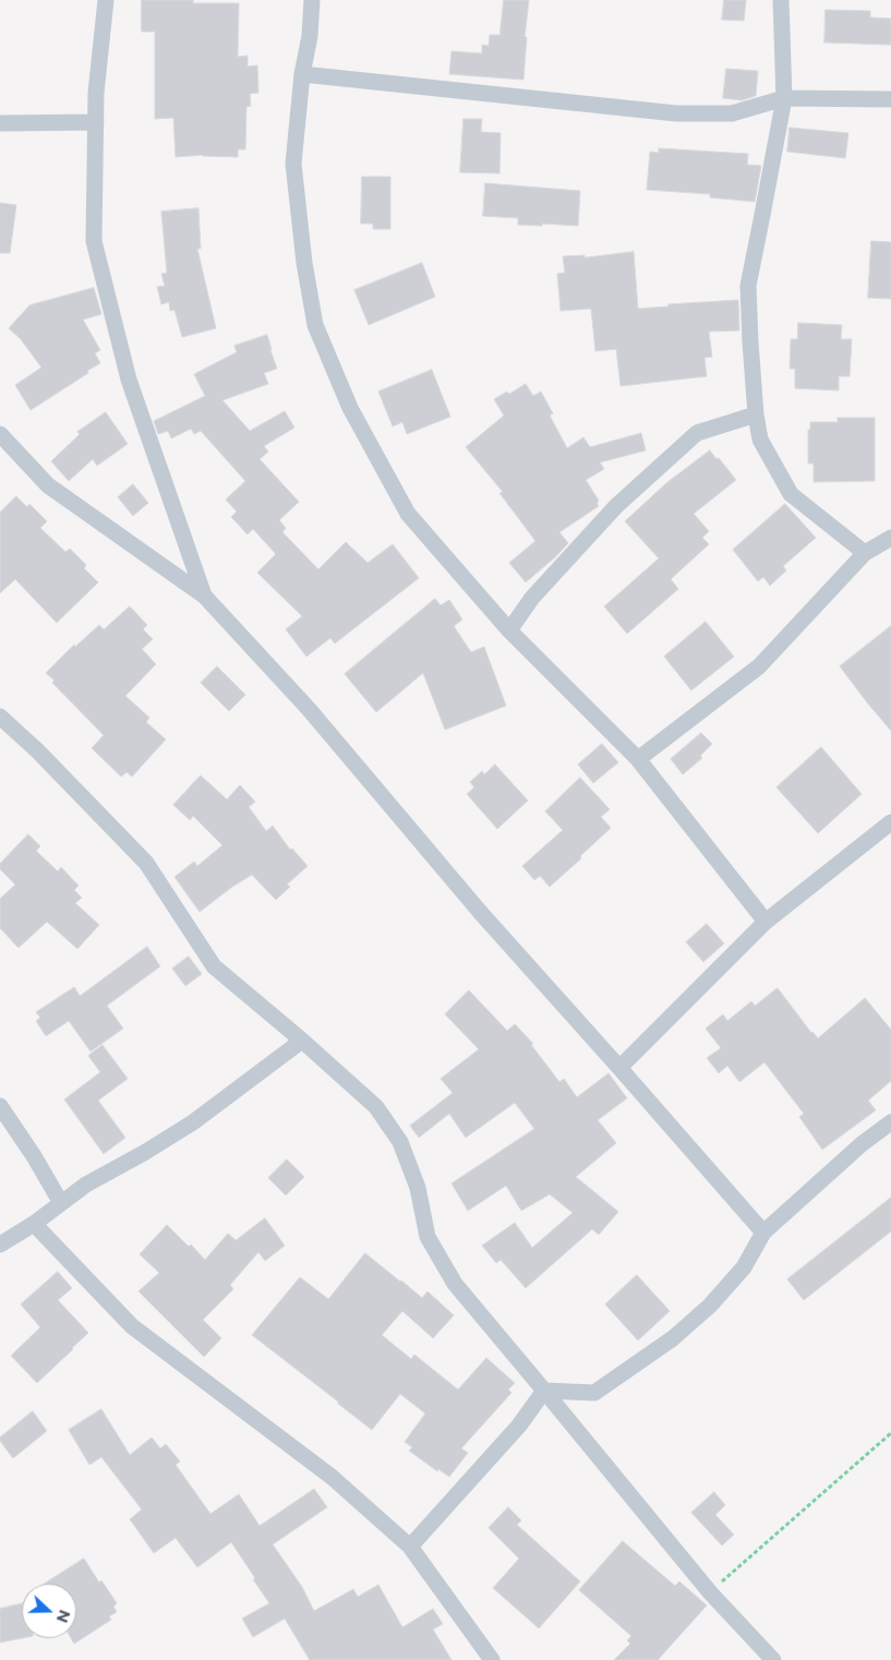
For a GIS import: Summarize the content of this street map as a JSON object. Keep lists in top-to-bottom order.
{
  "north": "right"
}
